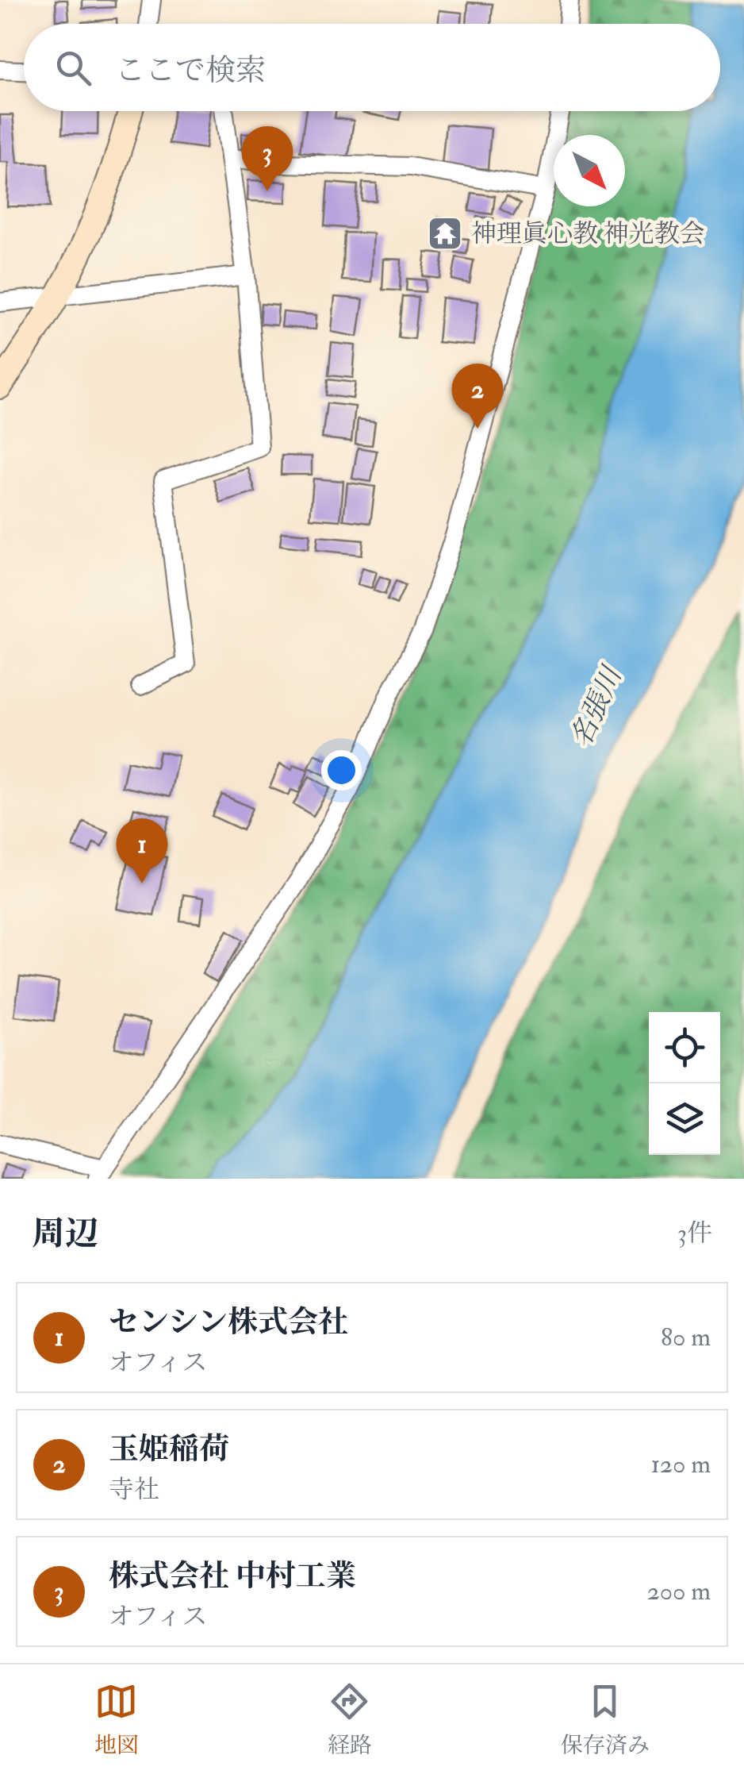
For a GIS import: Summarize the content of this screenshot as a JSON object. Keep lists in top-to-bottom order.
{
  "water": ["名張川"],
  "places": {
    "temple": ["神理眞心教 神光教会"]
  },
  "north": "bottom right",
  "page": {
    "search": "ここで検索",
    "pins": ["3", "2", "1"],
    "heading": ["周辺", "3件"],
    "list": [
      {
        "mark": "1",
        "name": "センシン株式会社",
        "note": "オフィス",
        "value": "80 m"
      },
      {
        "mark": "2",
        "name": "玉姫稲荷",
        "note": "寺社",
        "value": "120 m"
      },
      {
        "mark": "3",
        "name": "株式会社 中村工業",
        "note": "オフィス",
        "value": "200 m"
      }
    ],
    "nav": ["地図", "経路", "保存済み"]
  }
}
